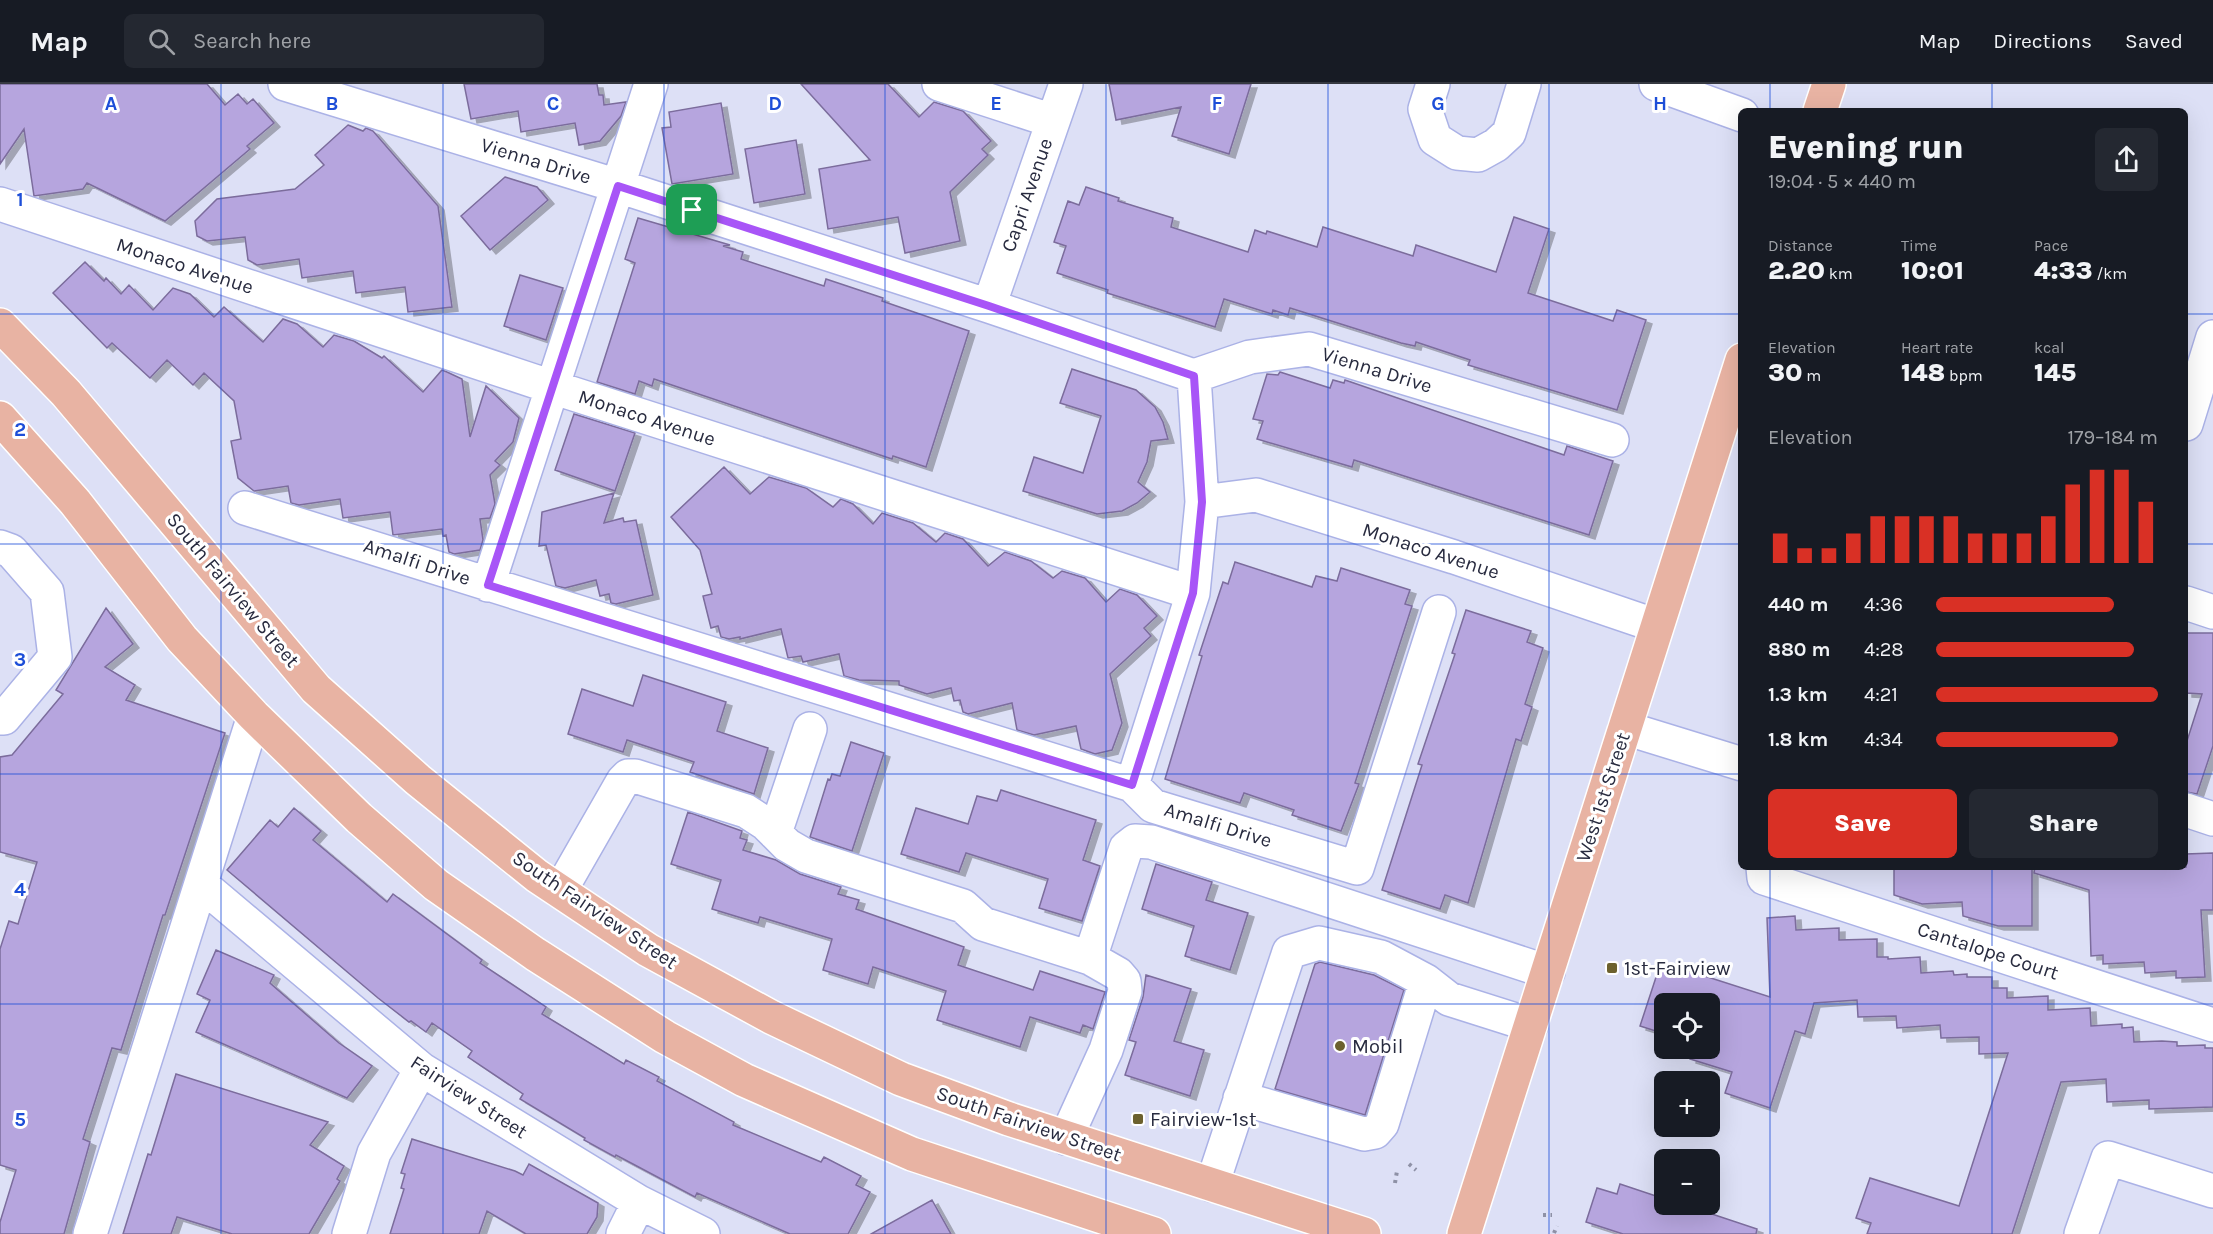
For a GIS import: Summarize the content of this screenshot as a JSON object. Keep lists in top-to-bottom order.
{
  "streets": {
    "main road": ["South Fairview Street", "West 1st Street"],
    "street": [
      "Vienna Drive",
      "Capri Avenue",
      "Monaco Avenue",
      "Amalfi Drive",
      "Cantalope Court",
      "Fairview Street"
    ]
  },
  "crossings": [
    ["Vienna Drive", "Capri Avenue"],
    ["Monaco Avenue", "West 1st Street"]
  ],
  "places": {
    "transit": ["1st-Fairview", "Fairview-1st"],
    "other": ["Mobil"]
  },
  "page": {
    "header": "Map",
    "search": "Search here",
    "nav": ["Map", "Directions", "Saved"],
    "heading": ["Evening run", "19:04 · 5 × 440 m"],
    "stats": [
      ["Distance", "2.20 km"],
      ["Time", "10:01"],
      ["Pace", "4:33 /km"],
      ["Elevation", "30 m"],
      ["Heart rate", "148 bpm"],
      ["kcal", "145"]
    ],
    "chart": ["Elevation", "179–184 m"],
    "list": [
      {
        "name": "440 m",
        "note": "4:36"
      },
      {
        "name": "880 m",
        "note": "4:28"
      },
      {
        "name": "1.3 km",
        "note": "4:21"
      },
      {
        "name": "1.8 km",
        "note": "4:34"
      }
    ],
    "buttons": ["Save", "Share"],
    "map_buttons": ["+", "−"]
  },
  "grid": {
    "columns": [
      "A",
      "B",
      "C",
      "D",
      "E",
      "F",
      "G",
      "H"
    ],
    "rows": [
      "1",
      "2",
      "3",
      "4",
      "5"
    ]
  }
}
